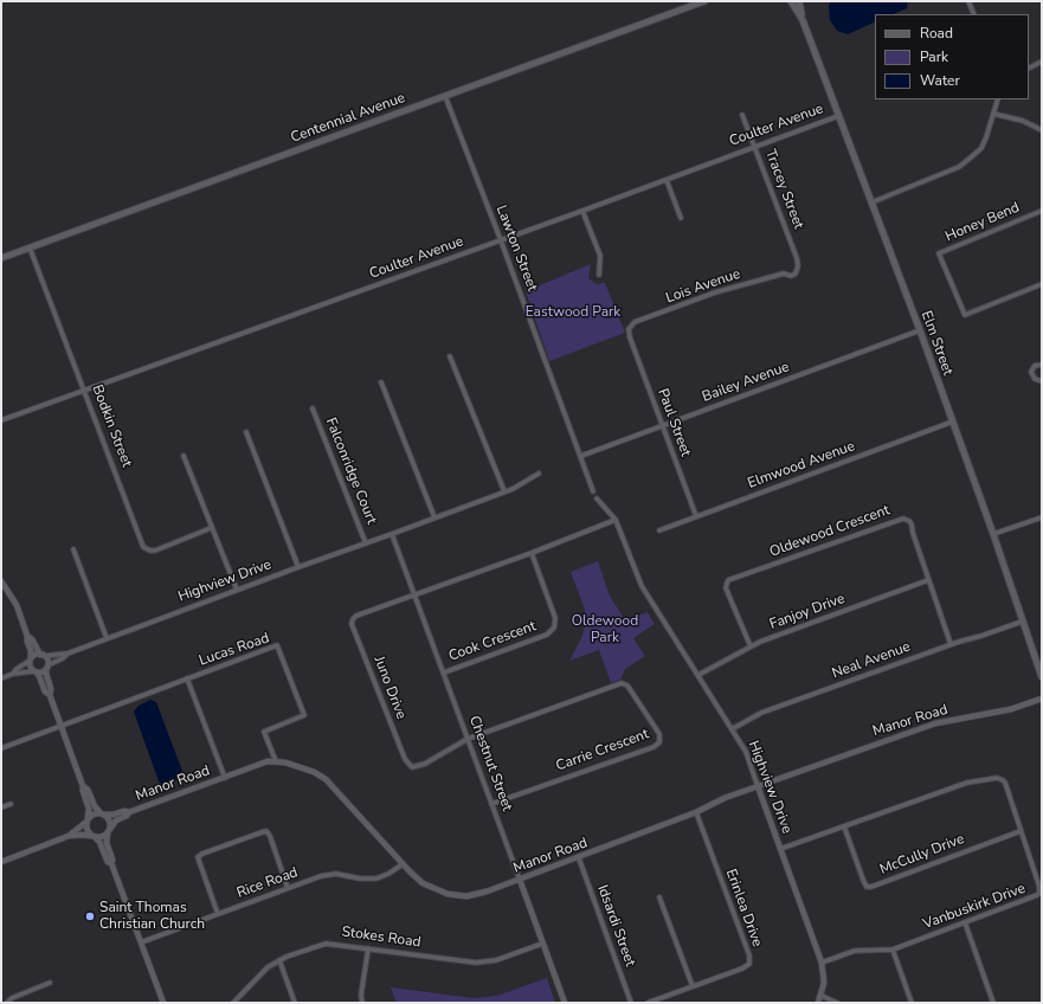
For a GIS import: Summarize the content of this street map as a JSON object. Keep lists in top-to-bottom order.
{
  "streets": {
    "main road": ["Centennial Avenue", "Elm Street"],
    "street": [
      "Coulter Avenue",
      "Tracey Street",
      "Honey Bend",
      "Lawton Street",
      "Lois Avenue",
      "Bailey Avenue",
      "Paul Street",
      "Bodkin Street",
      "Elmwood Avenue",
      "Falconridge Court",
      "Oldewood Crescent",
      "Highview Drive",
      "Fanjoy Drive",
      "Cook Crescent",
      "Lucas Road",
      "Neal Avenue",
      "Juno Drive",
      "Manor Road",
      "Carrie Crescent",
      "Chestnut Street",
      "McCully Drive",
      "Rice Road",
      "Vanbuskirk Drive",
      "Erinlea Drive",
      "Idsardi Street",
      "Stokes Road"
    ]
  },
  "crossings": [
    ["Centennial Avenue", "Lawton Street"],
    ["Centennial Avenue", "Bodkin Street"],
    ["Coulter Avenue", "Tracey Street"],
    ["Coulter Avenue", "Lawton Street"],
    ["Coulter Avenue", "Elm Street"],
    ["Coulter Avenue", "Bodkin Street"],
    ["Tracey Street", "Lois Avenue"],
    ["Lawton Street", "Bailey Avenue"],
    ["Lois Avenue", "Paul Street"],
    ["Elm Street", "Bailey Avenue"],
    ["Elm Street", "Elmwood Avenue"],
    ["Elm Street", "Neal Avenue"],
    ["Bailey Avenue", "Paul Street"],
    ["Paul Street", "Elmwood Avenue"],
    ["Falconridge Court", "Highview Drive"],
    ["Oldewood Crescent", "Fanjoy Drive"],
    ["Oldewood Crescent", "Neal Avenue"],
    ["Highview Drive", "Fanjoy Drive"],
    ["Highview Drive", "Neal Avenue"],
    ["Highview Drive", "Manor Road"],
    ["Highview Drive", "Chestnut Street"],
    ["Highview Drive", "Vanbuskirk Drive"],
    ["Cook Crescent", "Chestnut Street"],
    ["Lucas Road", "Manor Road"],
    ["Juno Drive", "Carrie Crescent"],
    ["Juno Drive", "Chestnut Street"],
    ["Manor Road", "Chestnut Street"],
    ["Manor Road", "Rice Road"],
    ["Manor Road", "Erinlea Drive"],
    ["Manor Road", "Idsardi Street"],
    ["Carrie Crescent", "Chestnut Street"],
    ["Chestnut Street", "Stokes Road"],
    ["McCully Drive", "Vanbuskirk Drive"]
  ],
  "parks": ["Eastwood Park", "Oldewood Park"],
  "places": ["Saint Thomas Christian Church"],
  "legend": ["Road", "Park", "Water"]
}
